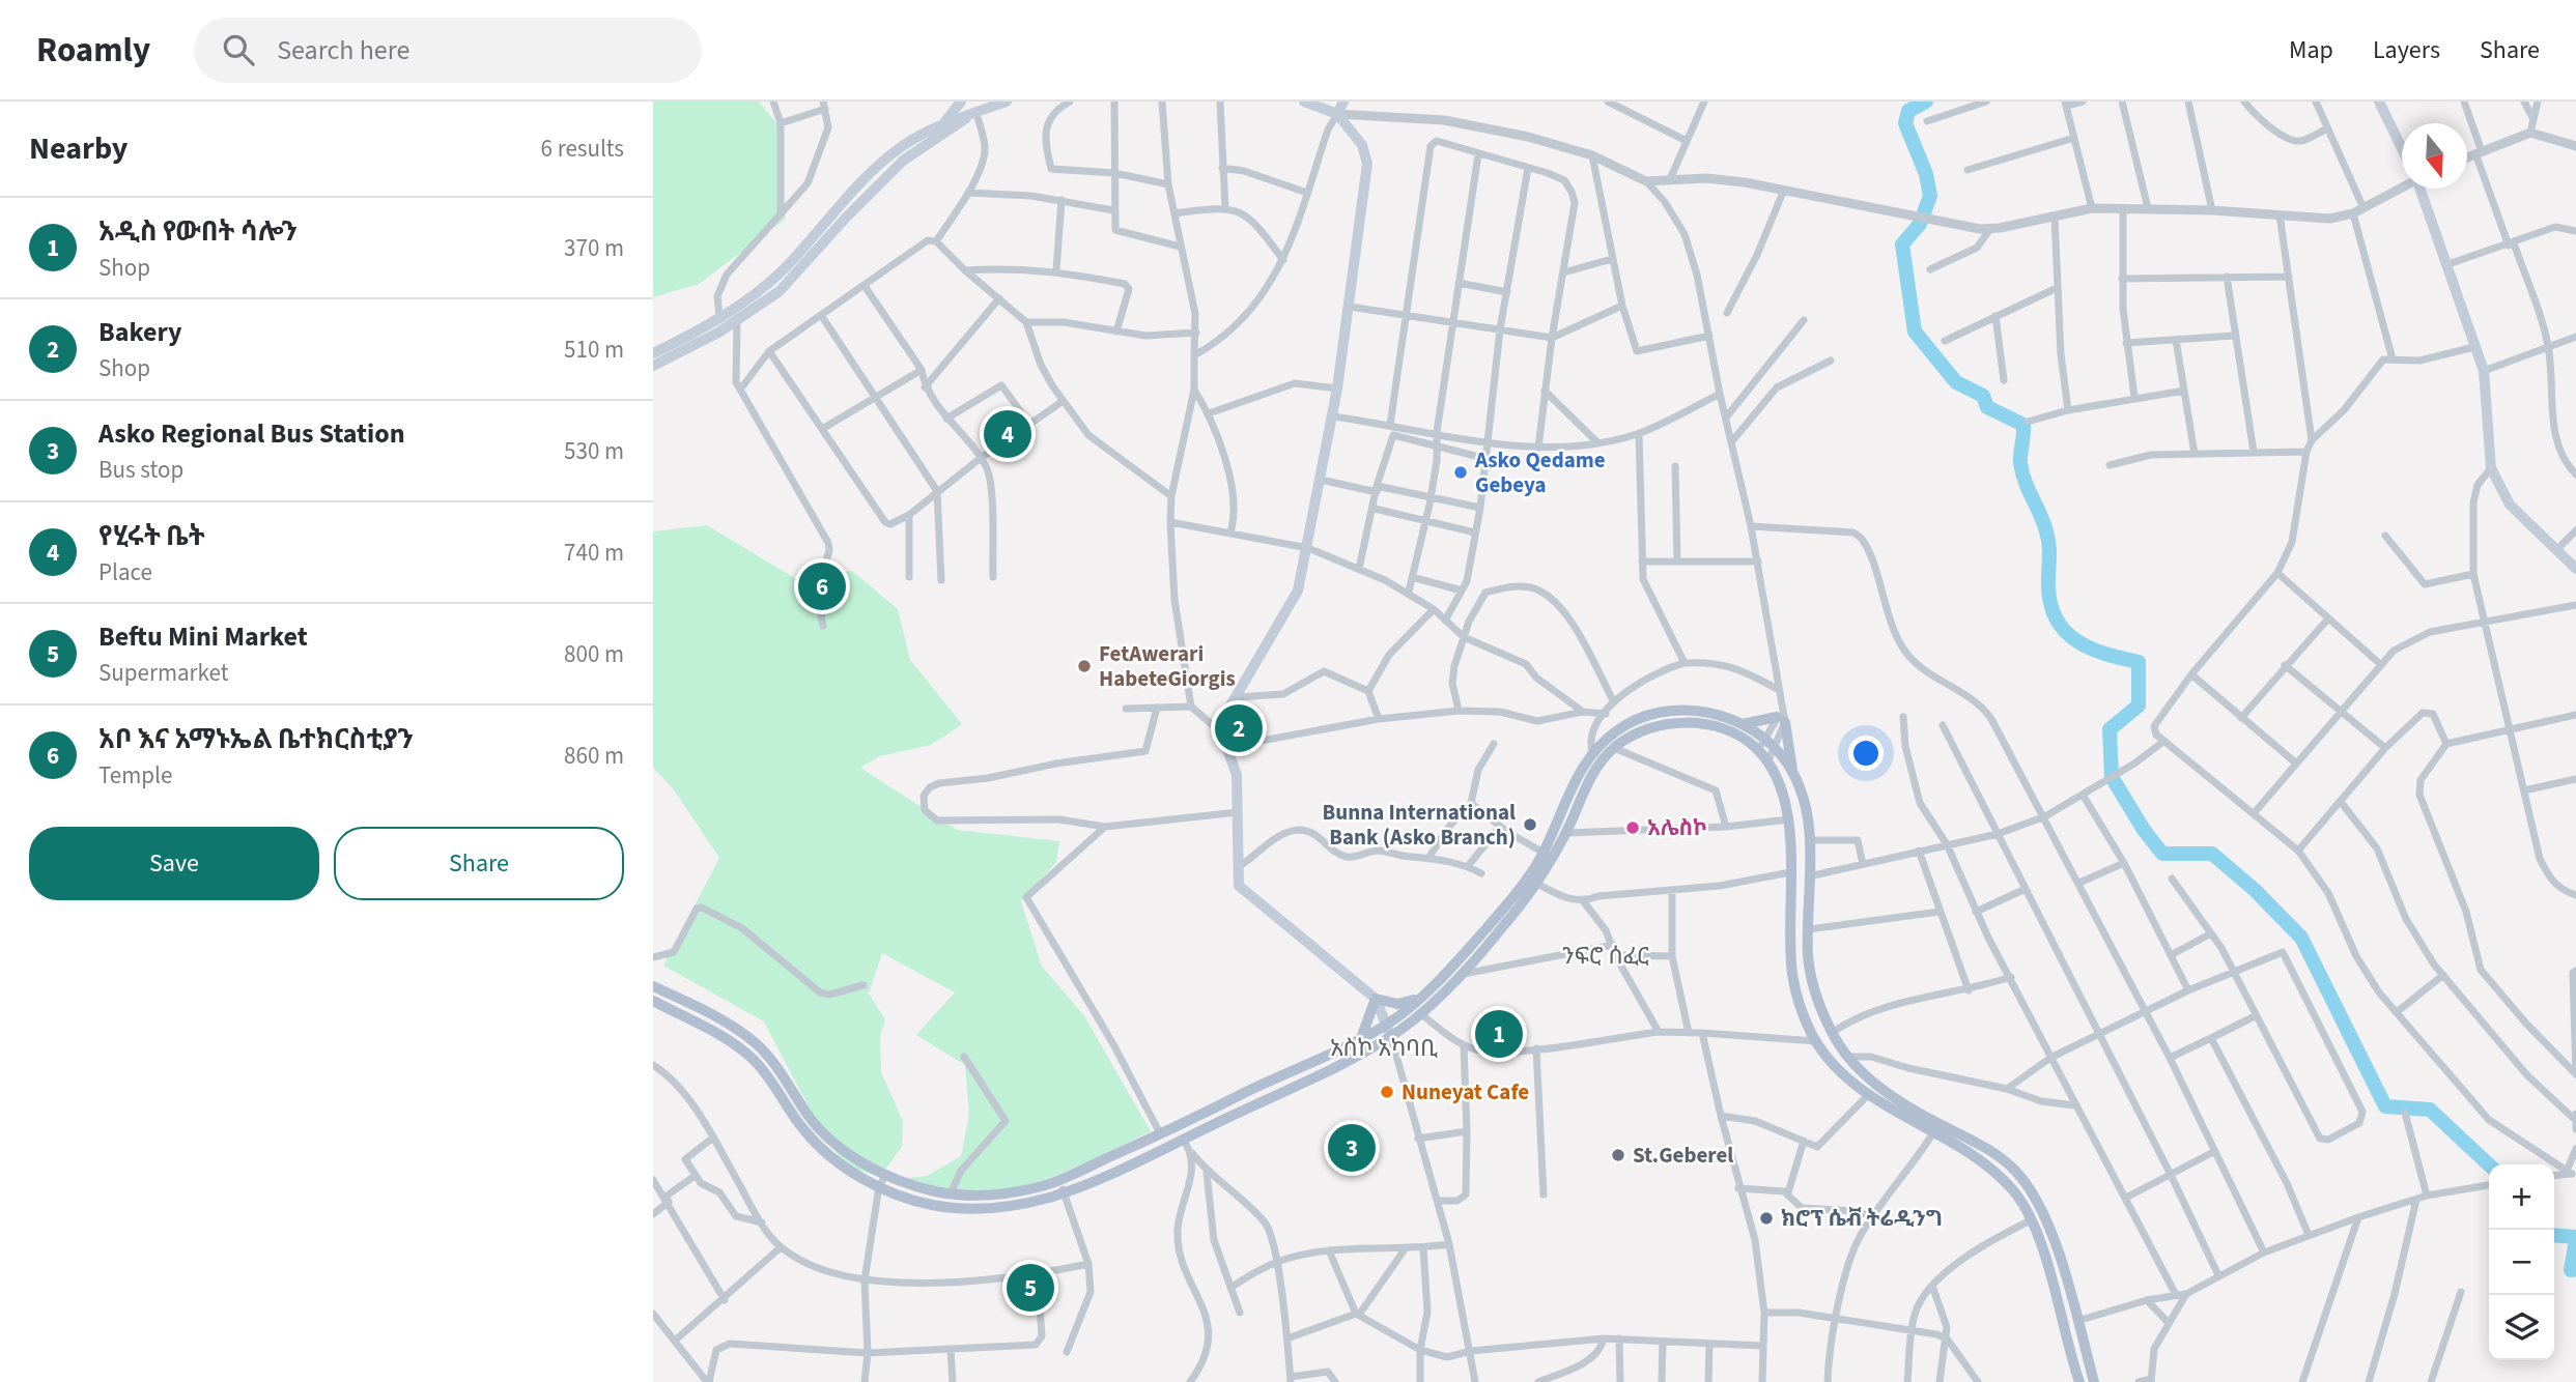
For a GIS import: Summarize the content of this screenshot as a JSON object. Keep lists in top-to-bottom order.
{
  "districts": ["ንፍሮ ሰፈር", "አስኮ አካባቢ"],
  "places": [
    "Asko Qedame Gebeya",
    "FetAwerari HabeteGiorgis",
    "Bunna International Bank (Asko Branch)",
    "አሌስኮ",
    "Nuneyat Cafe",
    "St.Geberel",
    "ክሮፕ ሴቭ ትሬዲንግ"
  ],
  "north": "bottom",
  "page": {
    "header": "Roamly",
    "search": "Search here",
    "nav": ["Map", "Layers", "Share"],
    "heading": ["Nearby", "6 results"],
    "list": [
      {
        "mark": "1",
        "name": "አዲስ የውበት ሳሎን",
        "note": "Shop",
        "value": "370 m"
      },
      {
        "mark": "2",
        "name": "Bakery",
        "note": "Shop",
        "value": "510 m"
      },
      {
        "mark": "3",
        "name": "Asko Regional Bus Station",
        "note": "Bus stop",
        "value": "530 m"
      },
      {
        "mark": "4",
        "name": "የሂሩት ቤት",
        "note": "Place",
        "value": "740 m"
      },
      {
        "mark": "5",
        "name": "Beftu Mini Market",
        "note": "Supermarket",
        "value": "800 m"
      },
      {
        "mark": "6",
        "name": "አቦ እና አማኑኤል ቤተክርስቲያን",
        "note": "Temple",
        "value": "860 m"
      }
    ],
    "pins": [
      "4",
      "6",
      "2",
      "1",
      "3",
      "5"
    ],
    "buttons": ["Save", "Share"],
    "map_buttons": ["+", "−"]
  }
}
